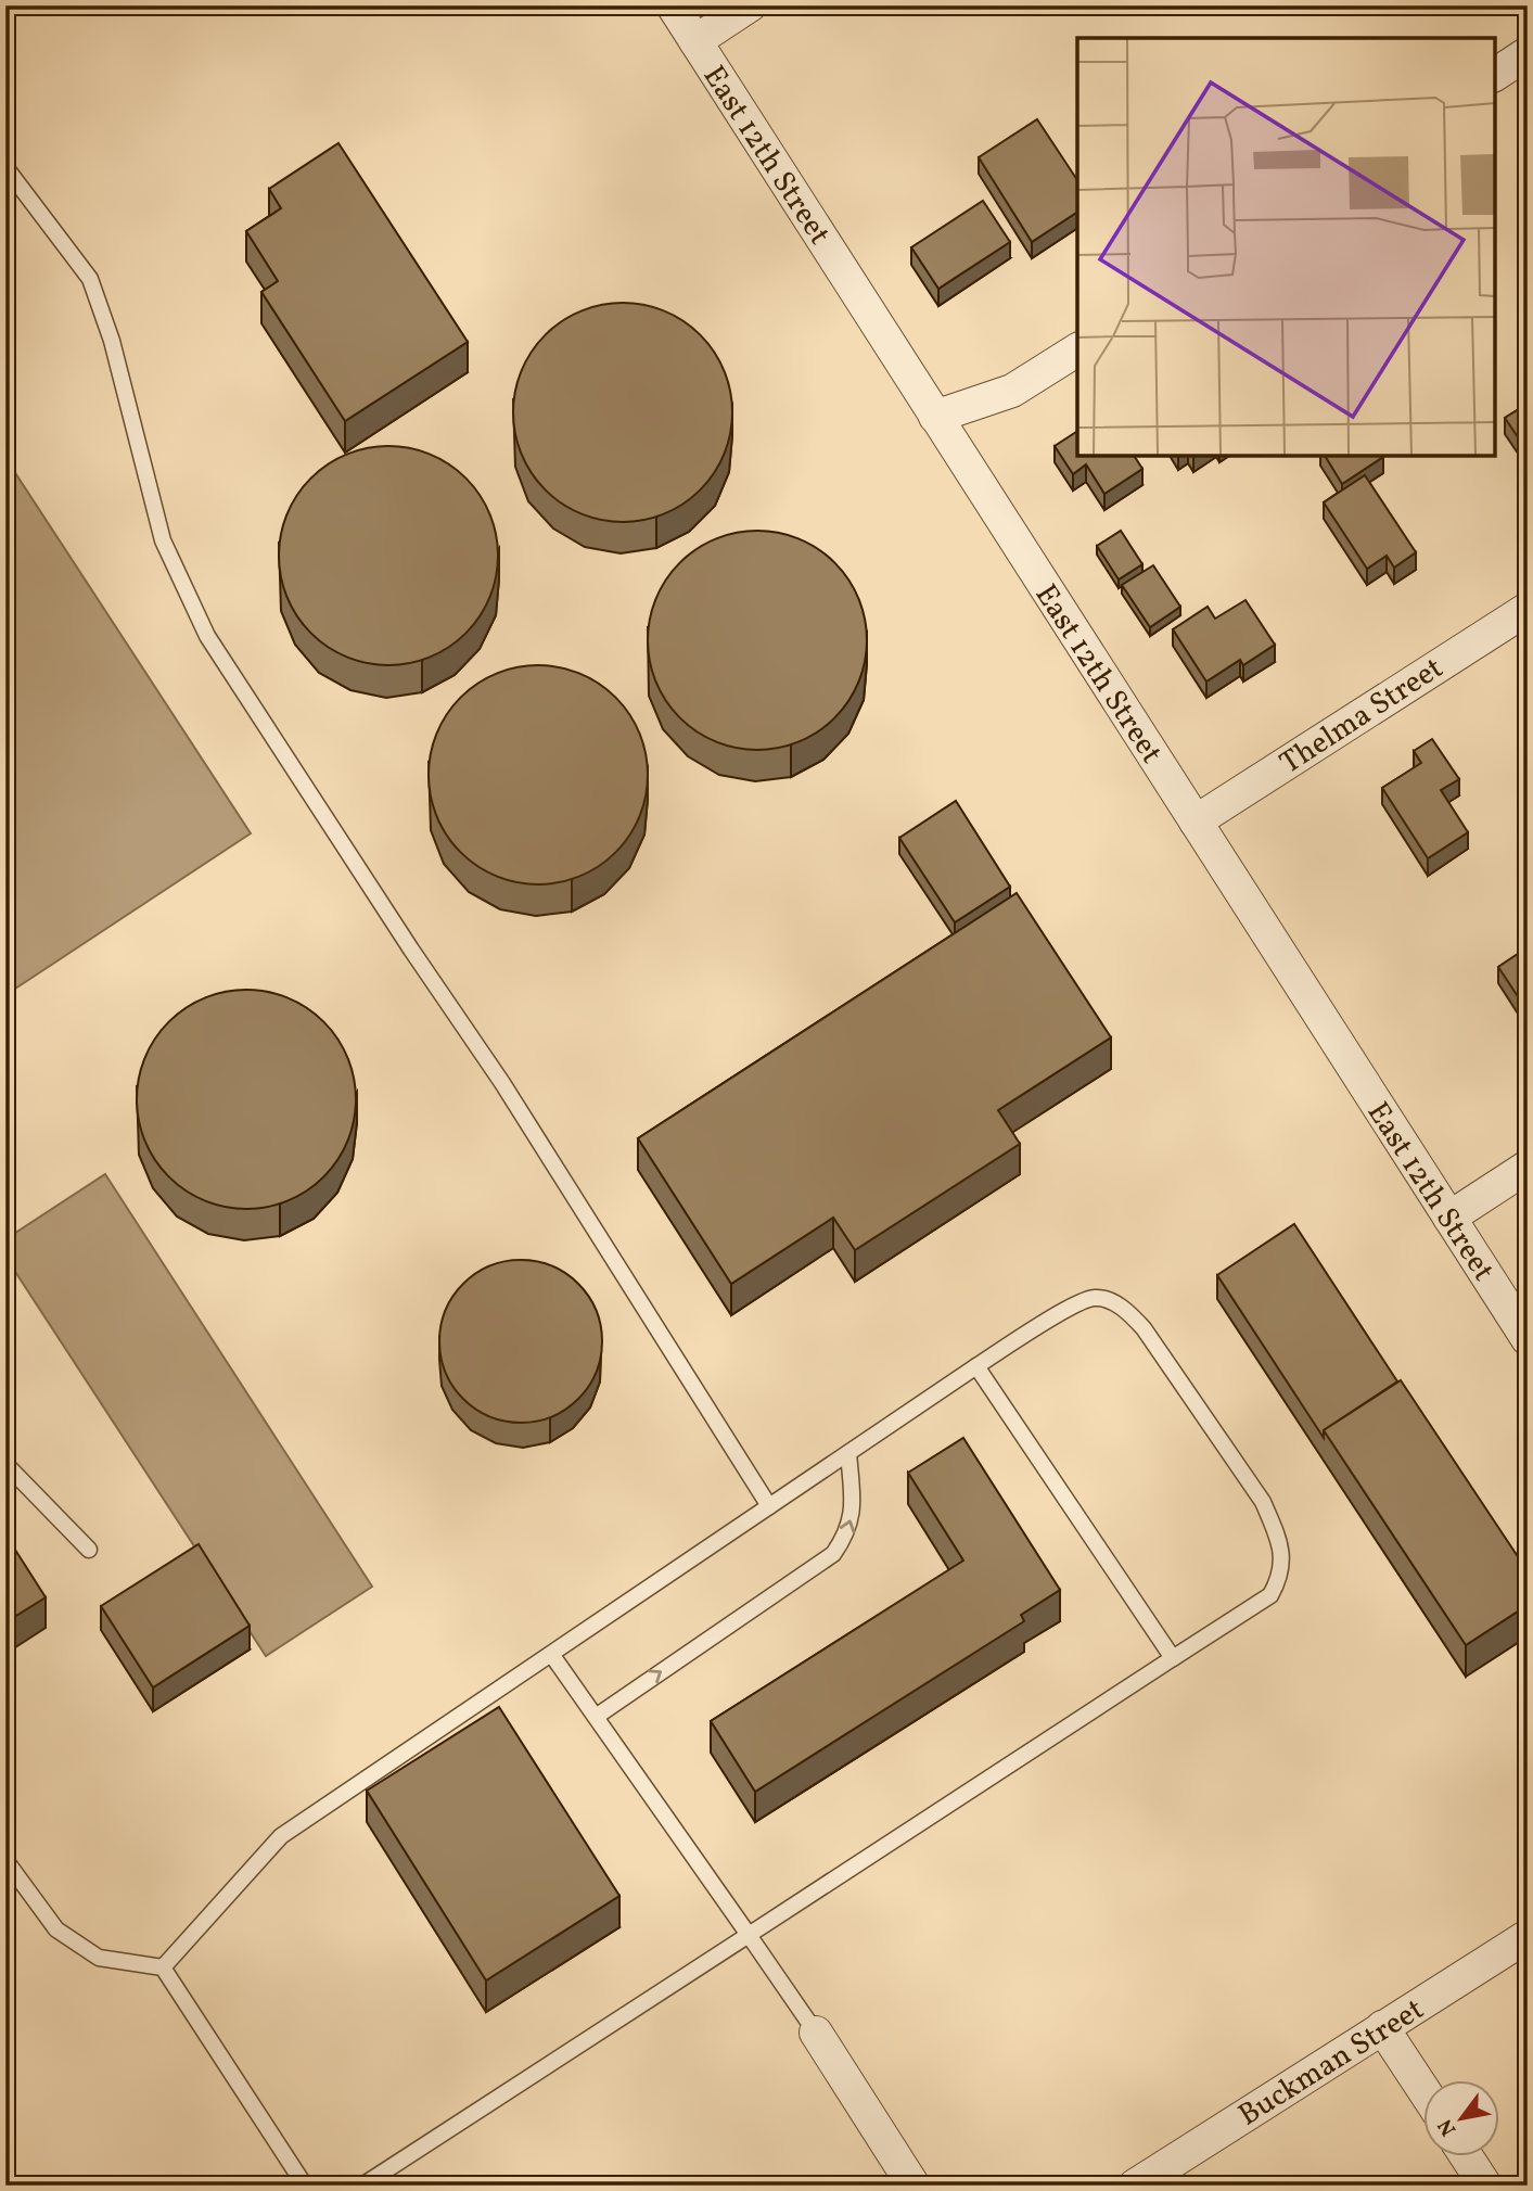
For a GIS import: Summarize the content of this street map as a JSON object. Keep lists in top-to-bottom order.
{
  "streets": {
    "street": ["East 12th Street", "Thelma Street", "Buckman Street"]
  },
  "crossings": [
    ["East 12th Street", "Thelma Street"]
  ],
  "north": "bottom left"
}
